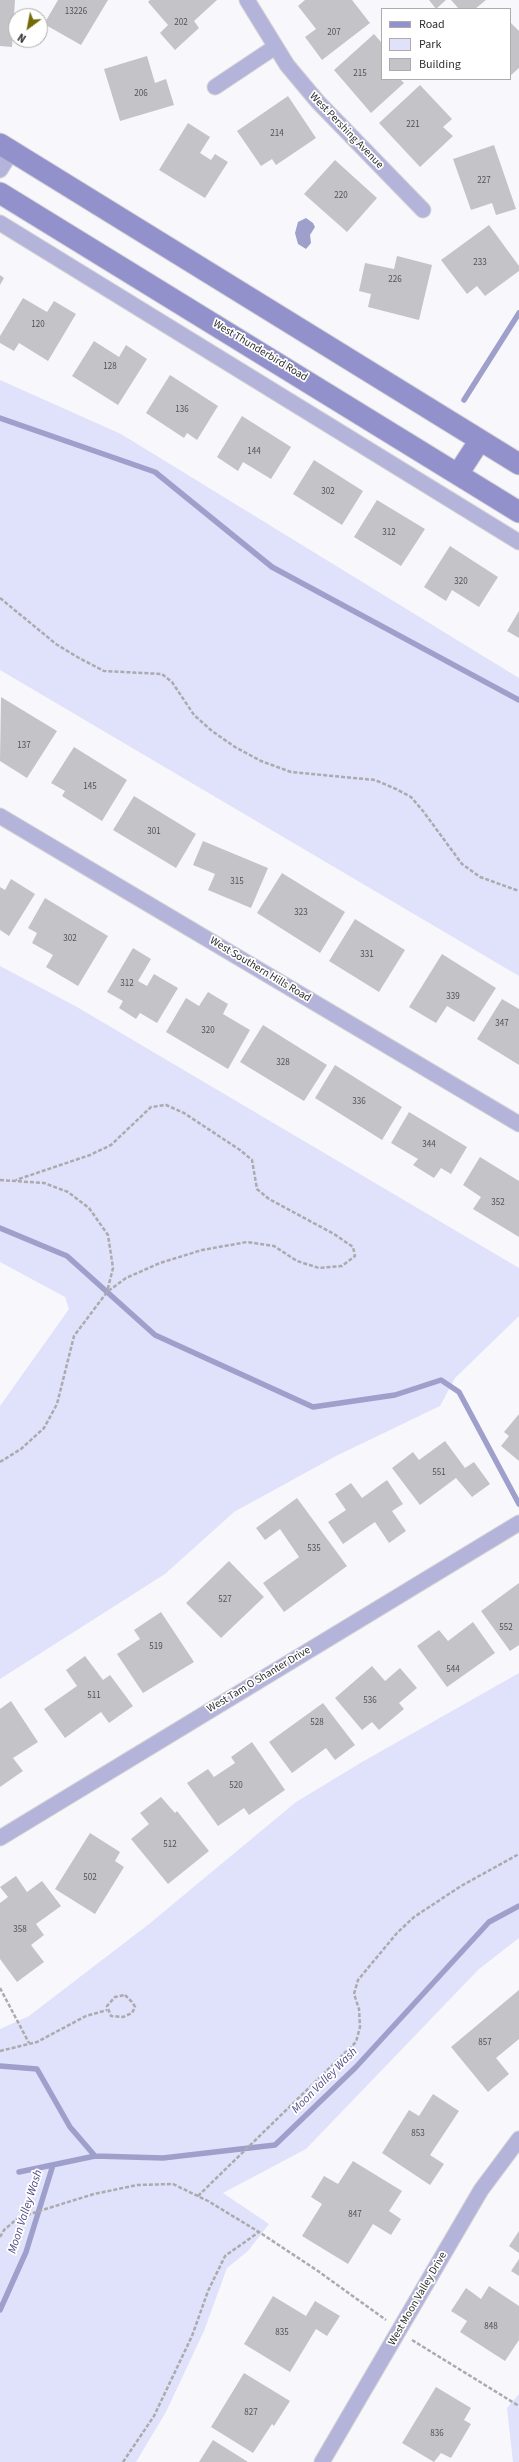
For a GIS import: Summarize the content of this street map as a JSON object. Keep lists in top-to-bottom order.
{
  "streets": {
    "main road": ["West Thunderbird Road"],
    "street": [
      "West Pershing Avenue",
      "West Southern Hills Road",
      "West Tam O Shanter Drive",
      "West Moon Valley Drive"
    ]
  },
  "water": ["Moon Valley Wash"],
  "house_numbers": [
    "13226",
    "202",
    "207",
    "215",
    "206",
    "221",
    "214",
    "227",
    "220",
    "233",
    "226",
    "120",
    "128",
    "136",
    "144",
    "302",
    "312",
    "320",
    "137",
    "145",
    "301",
    "315",
    "323",
    "302",
    "331",
    "312",
    "339",
    "347",
    "320",
    "328",
    "336",
    "344",
    "352",
    "551",
    "535",
    "527",
    "552",
    "519",
    "544",
    "511",
    "536",
    "528",
    "520",
    "512",
    "502",
    "358",
    "857",
    "853",
    "847",
    "848",
    "835",
    "827",
    "836"
  ],
  "legend": ["Road", "Park", "Building"],
  "north": "bottom left"
}
